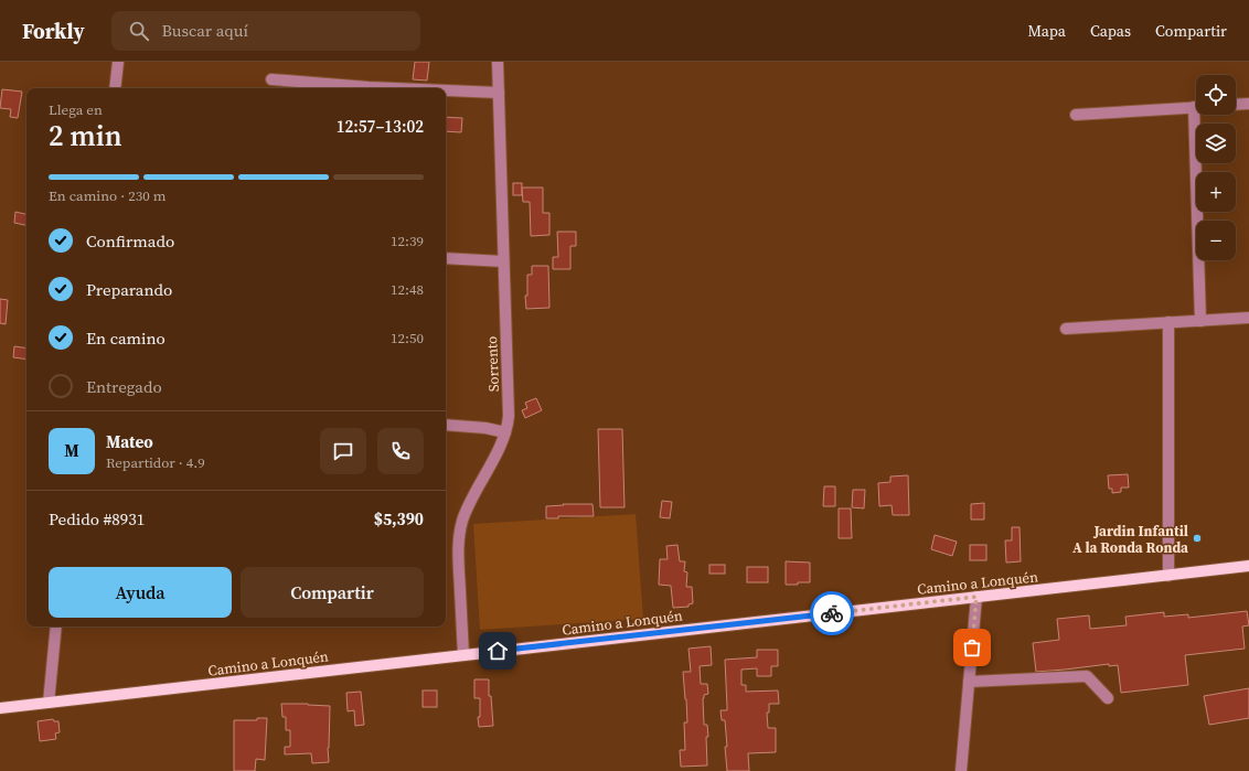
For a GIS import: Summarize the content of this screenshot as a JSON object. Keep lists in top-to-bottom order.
{
  "streets": {
    "main road": ["Camino a Lonquén"],
    "street": ["Sorrento"]
  },
  "crossings": [
    ["Sorrento", "Camino a Lonquén"]
  ],
  "places": ["Jardin Infantil A la Ronda Ronda"],
  "page": {
    "header": "Forkly",
    "search": "Buscar aquí",
    "nav": ["Mapa", "Capas", "Compartir"],
    "map_buttons": ["+", "−"],
    "heading": ["2 min", "Llega en", "12:57–13:02"],
    "panel": [
      "Mateo",
      "Repartidor · 4.9",
      "Pedido #8931",
      "$5,390"
    ],
    "bar": "En camino · 230 m",
    "list": [
      ["Confirmado", "12:39"],
      ["Preparando", "12:48"],
      ["En camino", "12:50"],
      "Entregado"
    ],
    "round": "M",
    "buttons": ["Ayuda", "Compartir"]
  }
}
